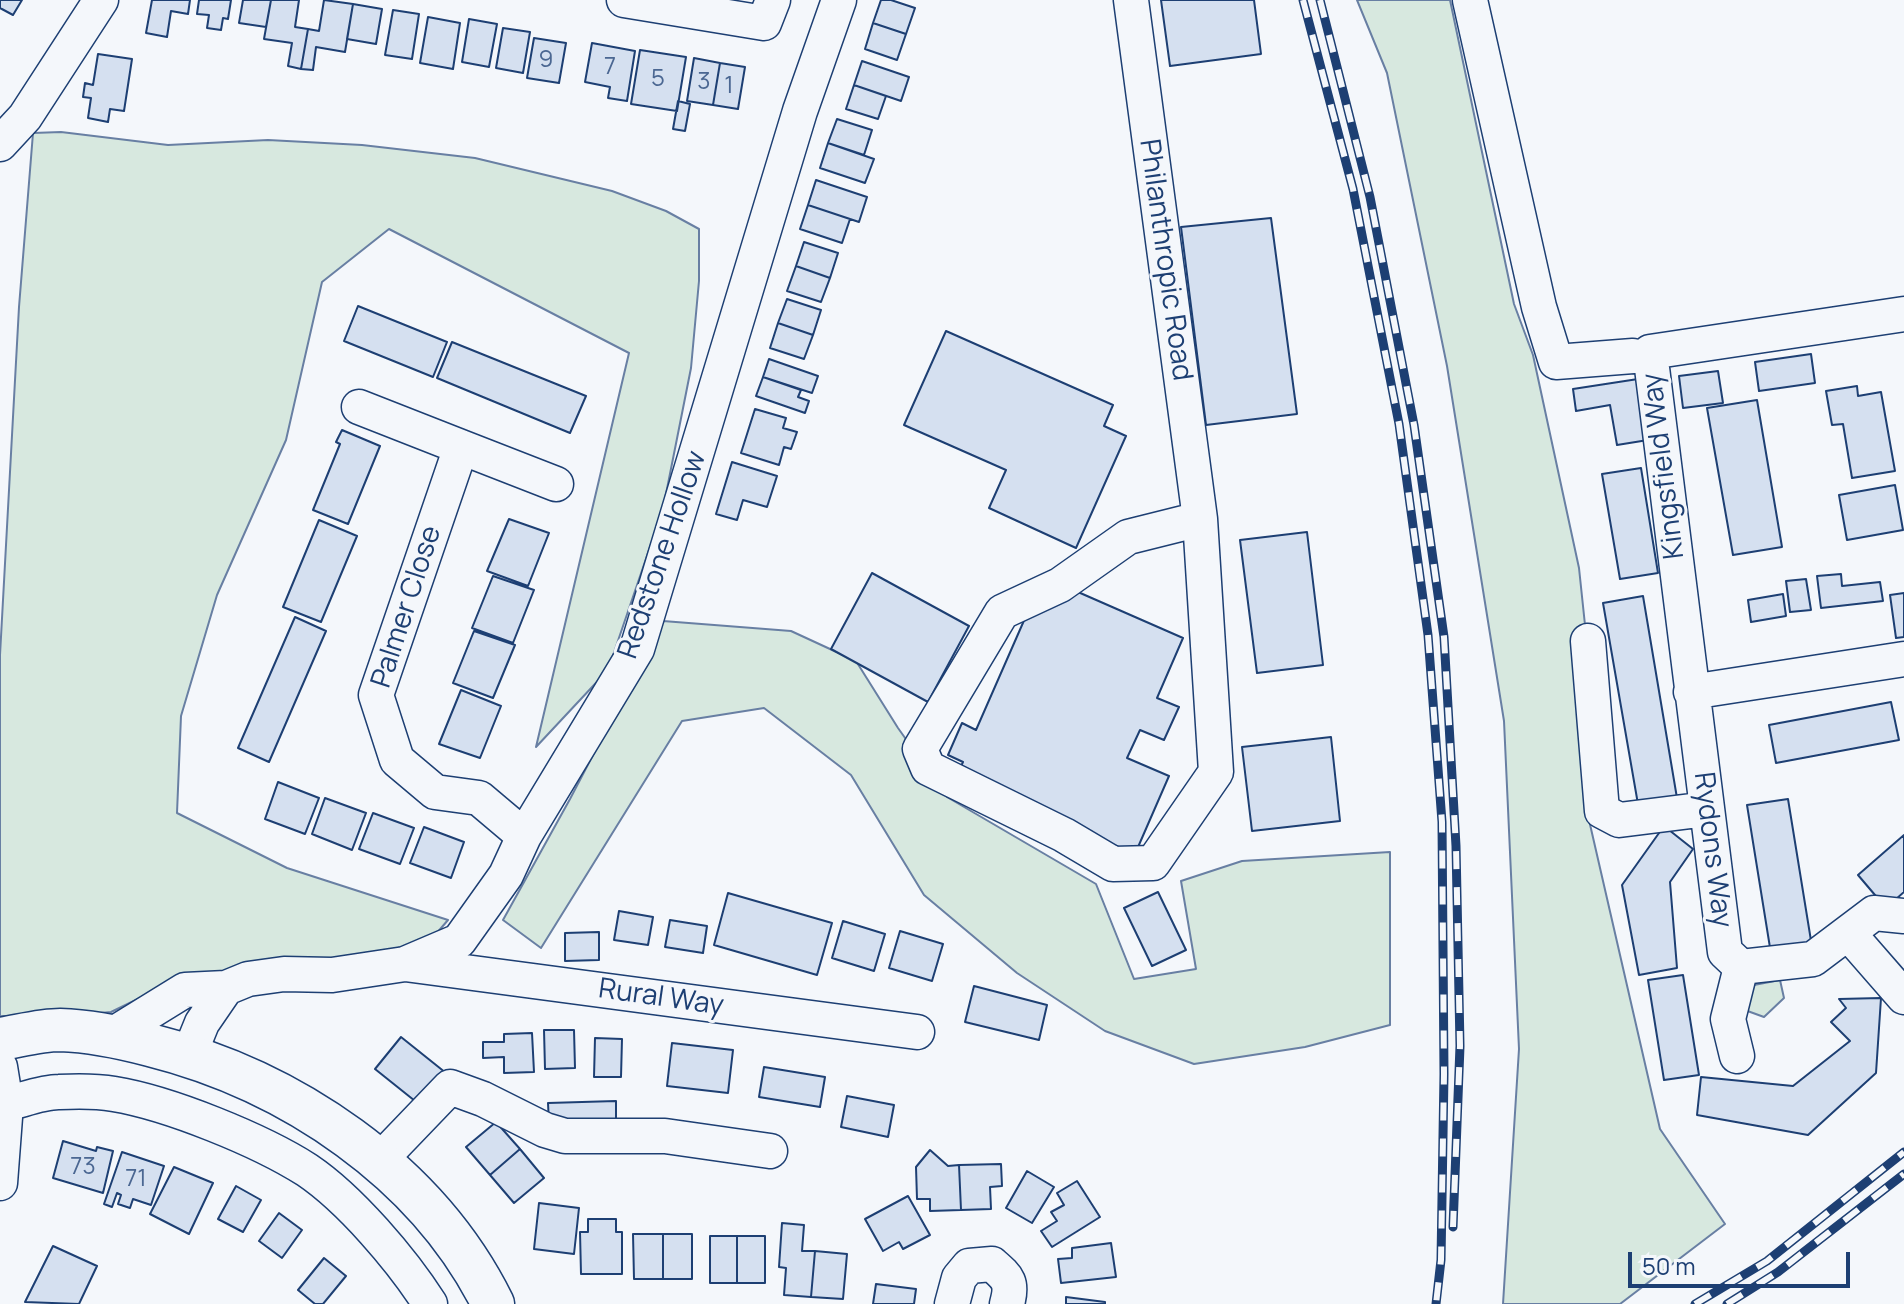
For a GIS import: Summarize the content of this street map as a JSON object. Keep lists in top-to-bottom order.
{
  "streets": {
    "street": [
      "Philanthropic Road",
      "Kingsfield Way",
      "Redstone Hollow",
      "Palmer Close",
      "Rydons Way",
      "Rural Way"
    ]
  },
  "crossings": [
    ["Kingsfield Way", "Rydons Way"],
    ["Redstone Hollow", "Palmer Close"],
    ["Redstone Hollow", "Rural Way"]
  ],
  "house_numbers": [
    "9",
    "7",
    "5",
    "3",
    "1",
    "73",
    "71"
  ],
  "scale_bar": "50 m"
}
